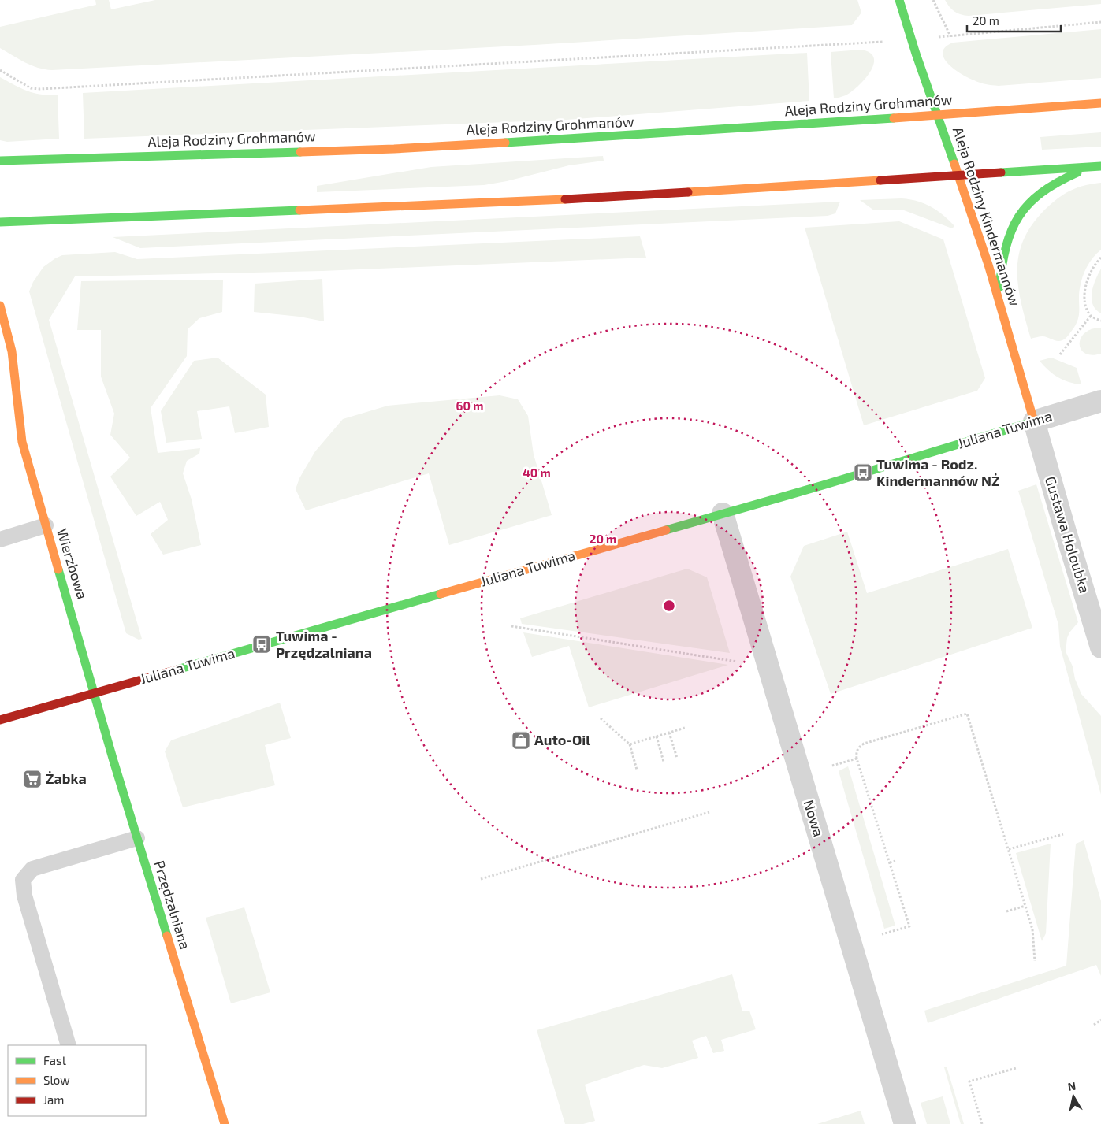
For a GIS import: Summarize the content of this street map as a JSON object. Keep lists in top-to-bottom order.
{
  "streets": {
    "street": [
      "Aleja Rodziny Grohmanów",
      "Aleja Rodziny Kindermannów",
      "Juliana Tuwima",
      "Gustawa Holoubka",
      "Wierzbowa",
      "Nowa",
      "Przędzalniana"
    ]
  },
  "crossings": [
    ["Aleja Rodziny Grohmanów", "Aleja Rodziny Kindermannów"],
    ["Aleja Rodziny Kindermannów", "Juliana Tuwima"],
    ["Aleja Rodziny Kindermannów", "Gustawa Holoubka"],
    ["Juliana Tuwima", "Gustawa Holoubka"],
    ["Juliana Tuwima", "Wierzbowa"],
    ["Juliana Tuwima", "Nowa"],
    ["Juliana Tuwima", "Przędzalniana"],
    ["Wierzbowa", "Przędzalniana"]
  ],
  "places": {
    "bus stop": ["Tuwima - Rodz. Kindermannów NŻ", "Tuwima - Przędzalniana"],
    "shop": ["Auto-Oil"],
    "supermarket": ["Żabka"]
  },
  "legend": ["Fast", "Slow", "Jam"],
  "scale_bar": "20 m",
  "north": "top",
  "rings": ["60 m", "40 m", "20 m"]
}
